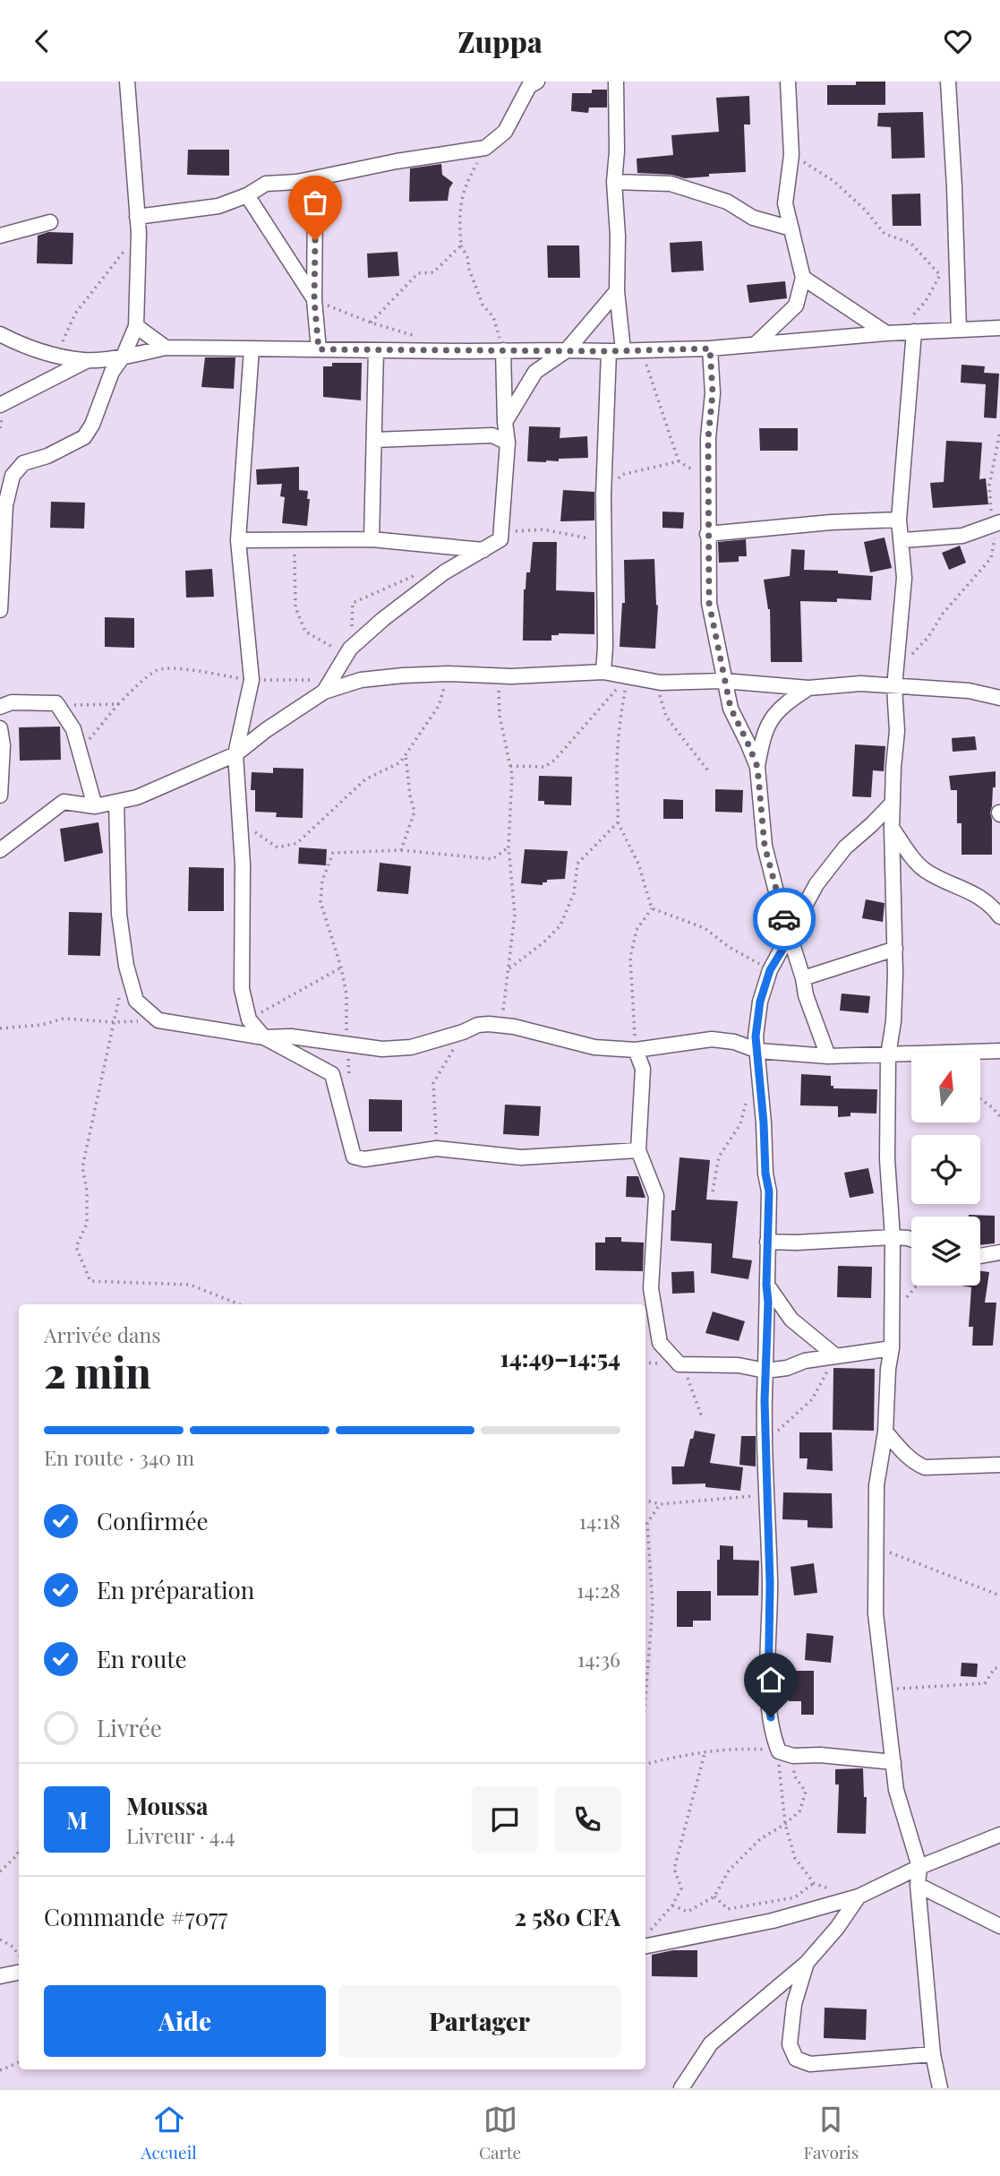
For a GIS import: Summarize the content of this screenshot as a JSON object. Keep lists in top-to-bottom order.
{
  "north": "top",
  "page": {
    "header": "Zuppa",
    "heading": ["2 min", "Arrivée dans", "14:49–14:54"],
    "panel": [
      "Moussa",
      "Livreur · 4.4",
      "Commande #7077",
      "2 580 CFA"
    ],
    "bar": "En route · 340 m",
    "list": [
      ["Confirmée", "14:18"],
      ["En préparation", "14:28"],
      ["En route", "14:36"],
      "Livrée"
    ],
    "round": "M",
    "buttons": ["Aide", "Partager"],
    "tabs": ["Accueil", "Carte", "Favoris"]
  }
}
